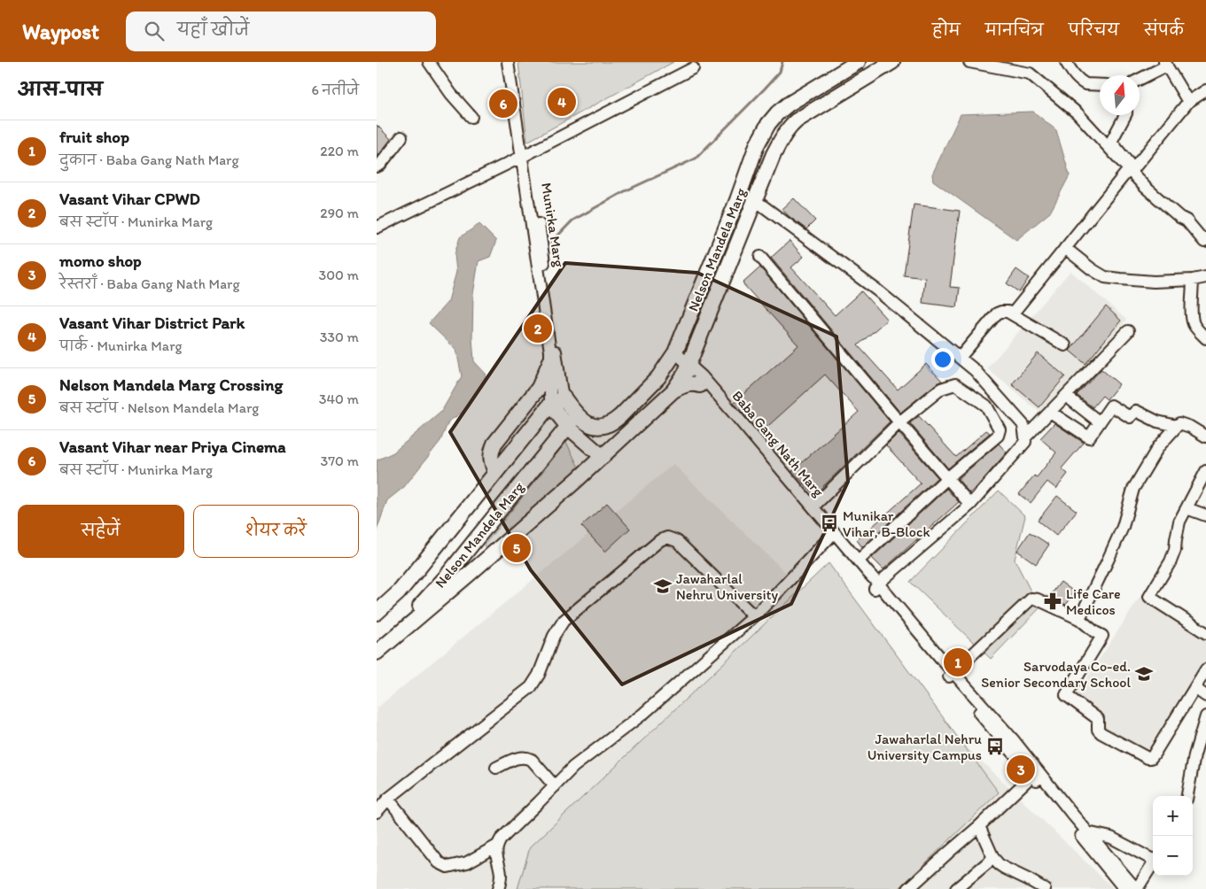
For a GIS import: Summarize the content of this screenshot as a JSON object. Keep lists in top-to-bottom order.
{
  "streets": {
    "main road": ["Nelson Mandela Marg"],
    "street": ["Munirka Marg", "Baba Gang Nath Marg"]
  },
  "crossings": [
    ["Munirka Marg", "Nelson Mandela Marg"],
    ["Nelson Mandela Marg", "Baba Gang Nath Marg"]
  ],
  "places": {
    "bus stop": ["Munikar Vihar, B-Block", "Jawaharlal Nehru University Campus"],
    "school or university": ["Jawaharlal Nehru University", "Sarvodaya Co-ed. Senior Secondary School"],
    "pharmacy": ["Life Care Medicos"]
  },
  "north": "top",
  "page": {
    "header": "Waypost",
    "search": "यहाँ खोजें",
    "nav": [
      "होम",
      "मानचित्र",
      "परिचय",
      "संपर्क"
    ],
    "heading": ["आस-पास", "6 नतीजे"],
    "pins": [
      "4",
      "6",
      "2",
      "5",
      "1",
      "3"
    ],
    "list": [
      {
        "mark": "1",
        "name": "fruit shop",
        "note": "दुकान · Baba Gang Nath Marg",
        "value": "220 m"
      },
      {
        "mark": "2",
        "name": "Vasant Vihar CPWD",
        "note": "बस स्टॉप · Munirka Marg",
        "value": "290 m"
      },
      {
        "mark": "3",
        "name": "momo shop",
        "note": "रेस्तराँ · Baba Gang Nath Marg",
        "value": "300 m"
      },
      {
        "mark": "4",
        "name": "Vasant Vihar District Park",
        "note": "पार्क · Munirka Marg",
        "value": "330 m"
      },
      {
        "mark": "5",
        "name": "Nelson Mandela Marg Crossing",
        "note": "बस स्टॉप · Nelson Mandela Marg",
        "value": "340 m"
      },
      {
        "mark": "6",
        "name": "Vasant Vihar near Priya Cinema",
        "note": "बस स्टॉप · Munirka Marg",
        "value": "370 m"
      }
    ],
    "buttons": ["सहेजें", "शेयर करें"],
    "map_buttons": ["+", "−"]
  }
}
